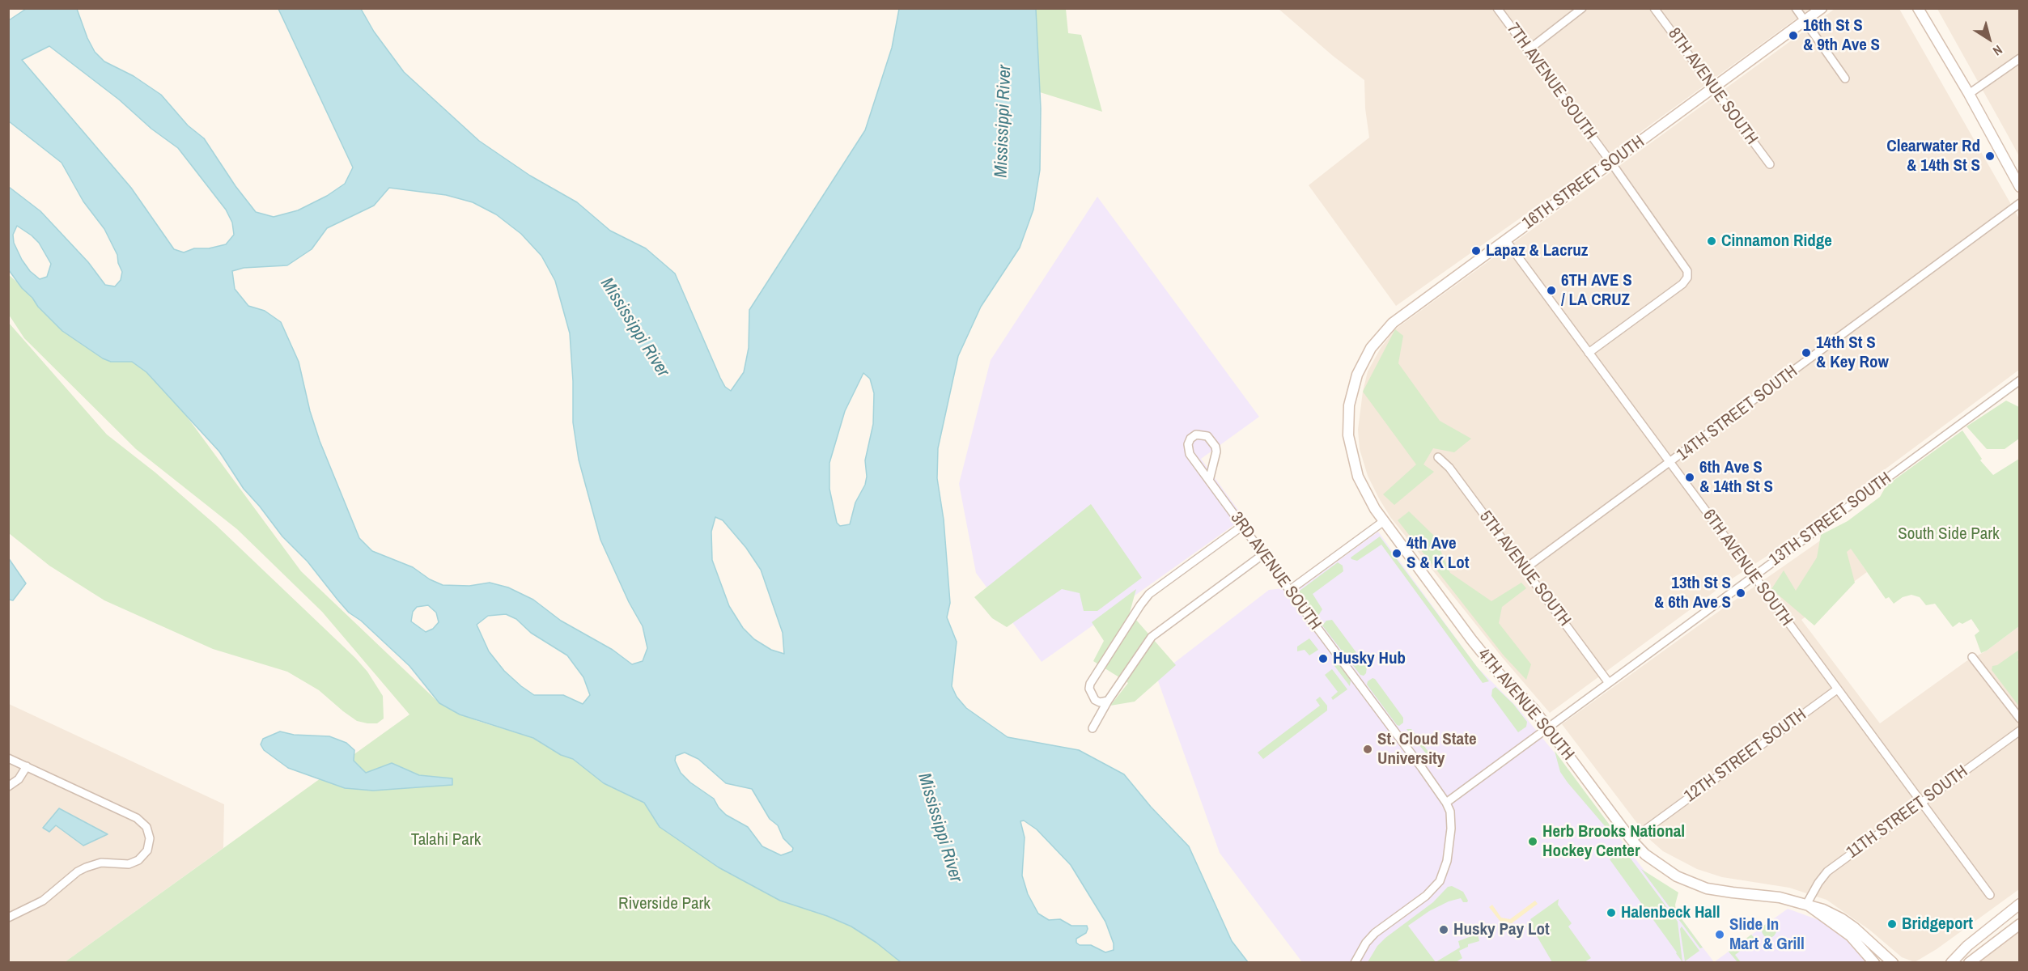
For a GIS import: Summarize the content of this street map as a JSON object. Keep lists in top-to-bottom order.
{
  "streets": {
    "street": [
      "7TH AVENUE SOUTH",
      "8TH AVENUE SOUTH",
      "16TH STREET SOUTH",
      "14TH STREET SOUTH",
      "13TH STREET SOUTH",
      "6TH AVENUE SOUTH",
      "5TH AVENUE SOUTH",
      "3RD AVENUE SOUTH",
      "4TH AVENUE SOUTH",
      "12TH STREET SOUTH",
      "11TH STREET SOUTH"
    ]
  },
  "crossings": [
    ["7TH AVENUE SOUTH", "16TH STREET SOUTH"],
    ["7TH AVENUE SOUTH", "6TH AVENUE SOUTH"],
    ["8TH AVENUE SOUTH", "16TH STREET SOUTH"],
    ["16TH STREET SOUTH", "6TH AVENUE SOUTH"],
    ["16TH STREET SOUTH", "4TH AVENUE SOUTH"],
    ["14TH STREET SOUTH", "6TH AVENUE SOUTH"],
    ["14TH STREET SOUTH", "5TH AVENUE SOUTH"],
    ["13TH STREET SOUTH", "6TH AVENUE SOUTH"],
    ["13TH STREET SOUTH", "5TH AVENUE SOUTH"],
    ["13TH STREET SOUTH", "3RD AVENUE SOUTH"],
    ["13TH STREET SOUTH", "4TH AVENUE SOUTH"],
    ["6TH AVENUE SOUTH", "12TH STREET SOUTH"],
    ["6TH AVENUE SOUTH", "11TH STREET SOUTH"],
    ["4TH AVENUE SOUTH", "12TH STREET SOUTH"],
    ["4TH AVENUE SOUTH", "11TH STREET SOUTH"]
  ],
  "water": ["Mississippi River"],
  "parks": ["South Side Park", "Talahi Park", "Riverside Park"],
  "places": [
    "16th St S & 9th Ave S",
    "Clearwater Rd & 14th St S",
    "Cinnamon Ridge",
    "Lapaz & Lacruz",
    "6TH AVE S / LA CRUZ",
    "14th St S & Key Row",
    "6th Ave S & 14th St S",
    "4th Ave S & K Lot",
    "13th St S & 6th Ave S",
    "Husky Hub",
    "St. Cloud State University",
    "Herb Brooks National Hockey Center",
    "Halenbeck Hall",
    "Bridgeport",
    "Husky Pay Lot",
    "Slide In Mart & Grill"
  ],
  "north": "bottom right"
}
